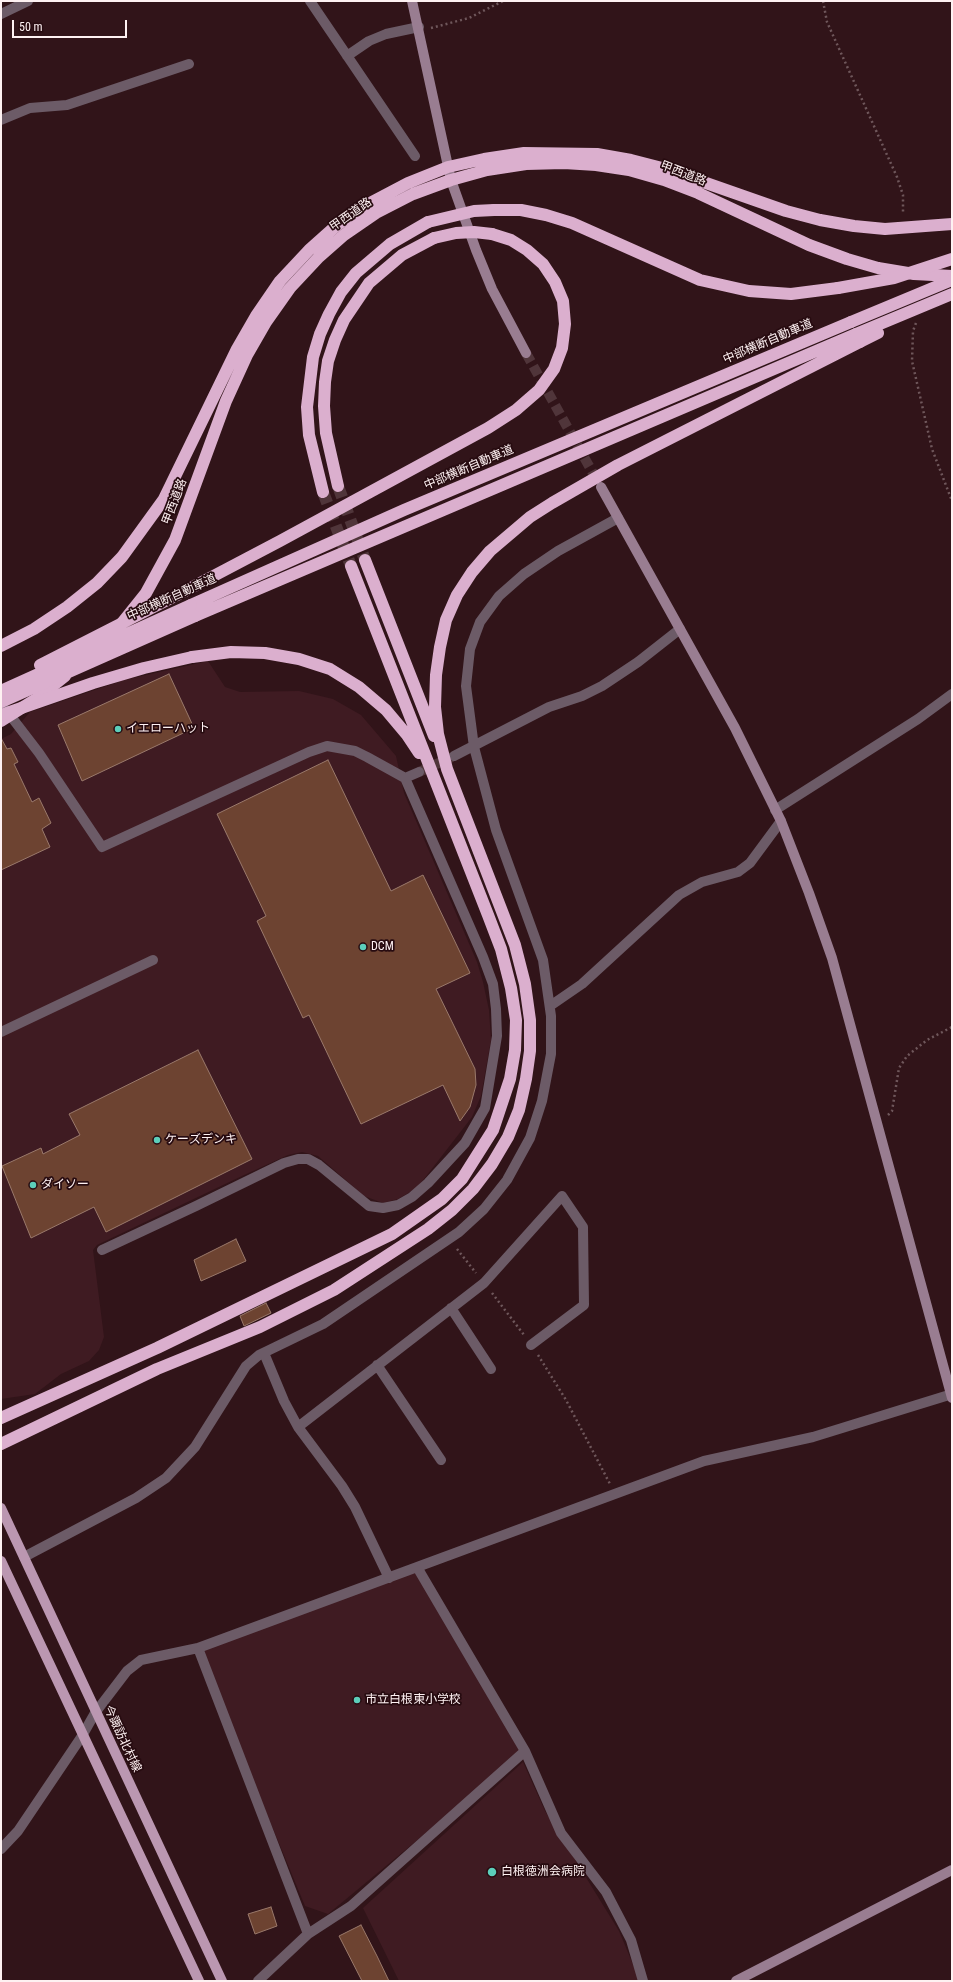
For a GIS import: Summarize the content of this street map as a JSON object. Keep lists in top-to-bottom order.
{
  "streets": {
    "highway": ["甲西道路", "中部横断自動車道"],
    "main road": ["今諏訪北村線"]
  },
  "places": [
    "イエローハット",
    "DCM",
    "ケーズデンキ",
    "ダイソー",
    "市立白根東小学校",
    "白根徳洲会病院"
  ],
  "scale_bar": "50 m"
}
